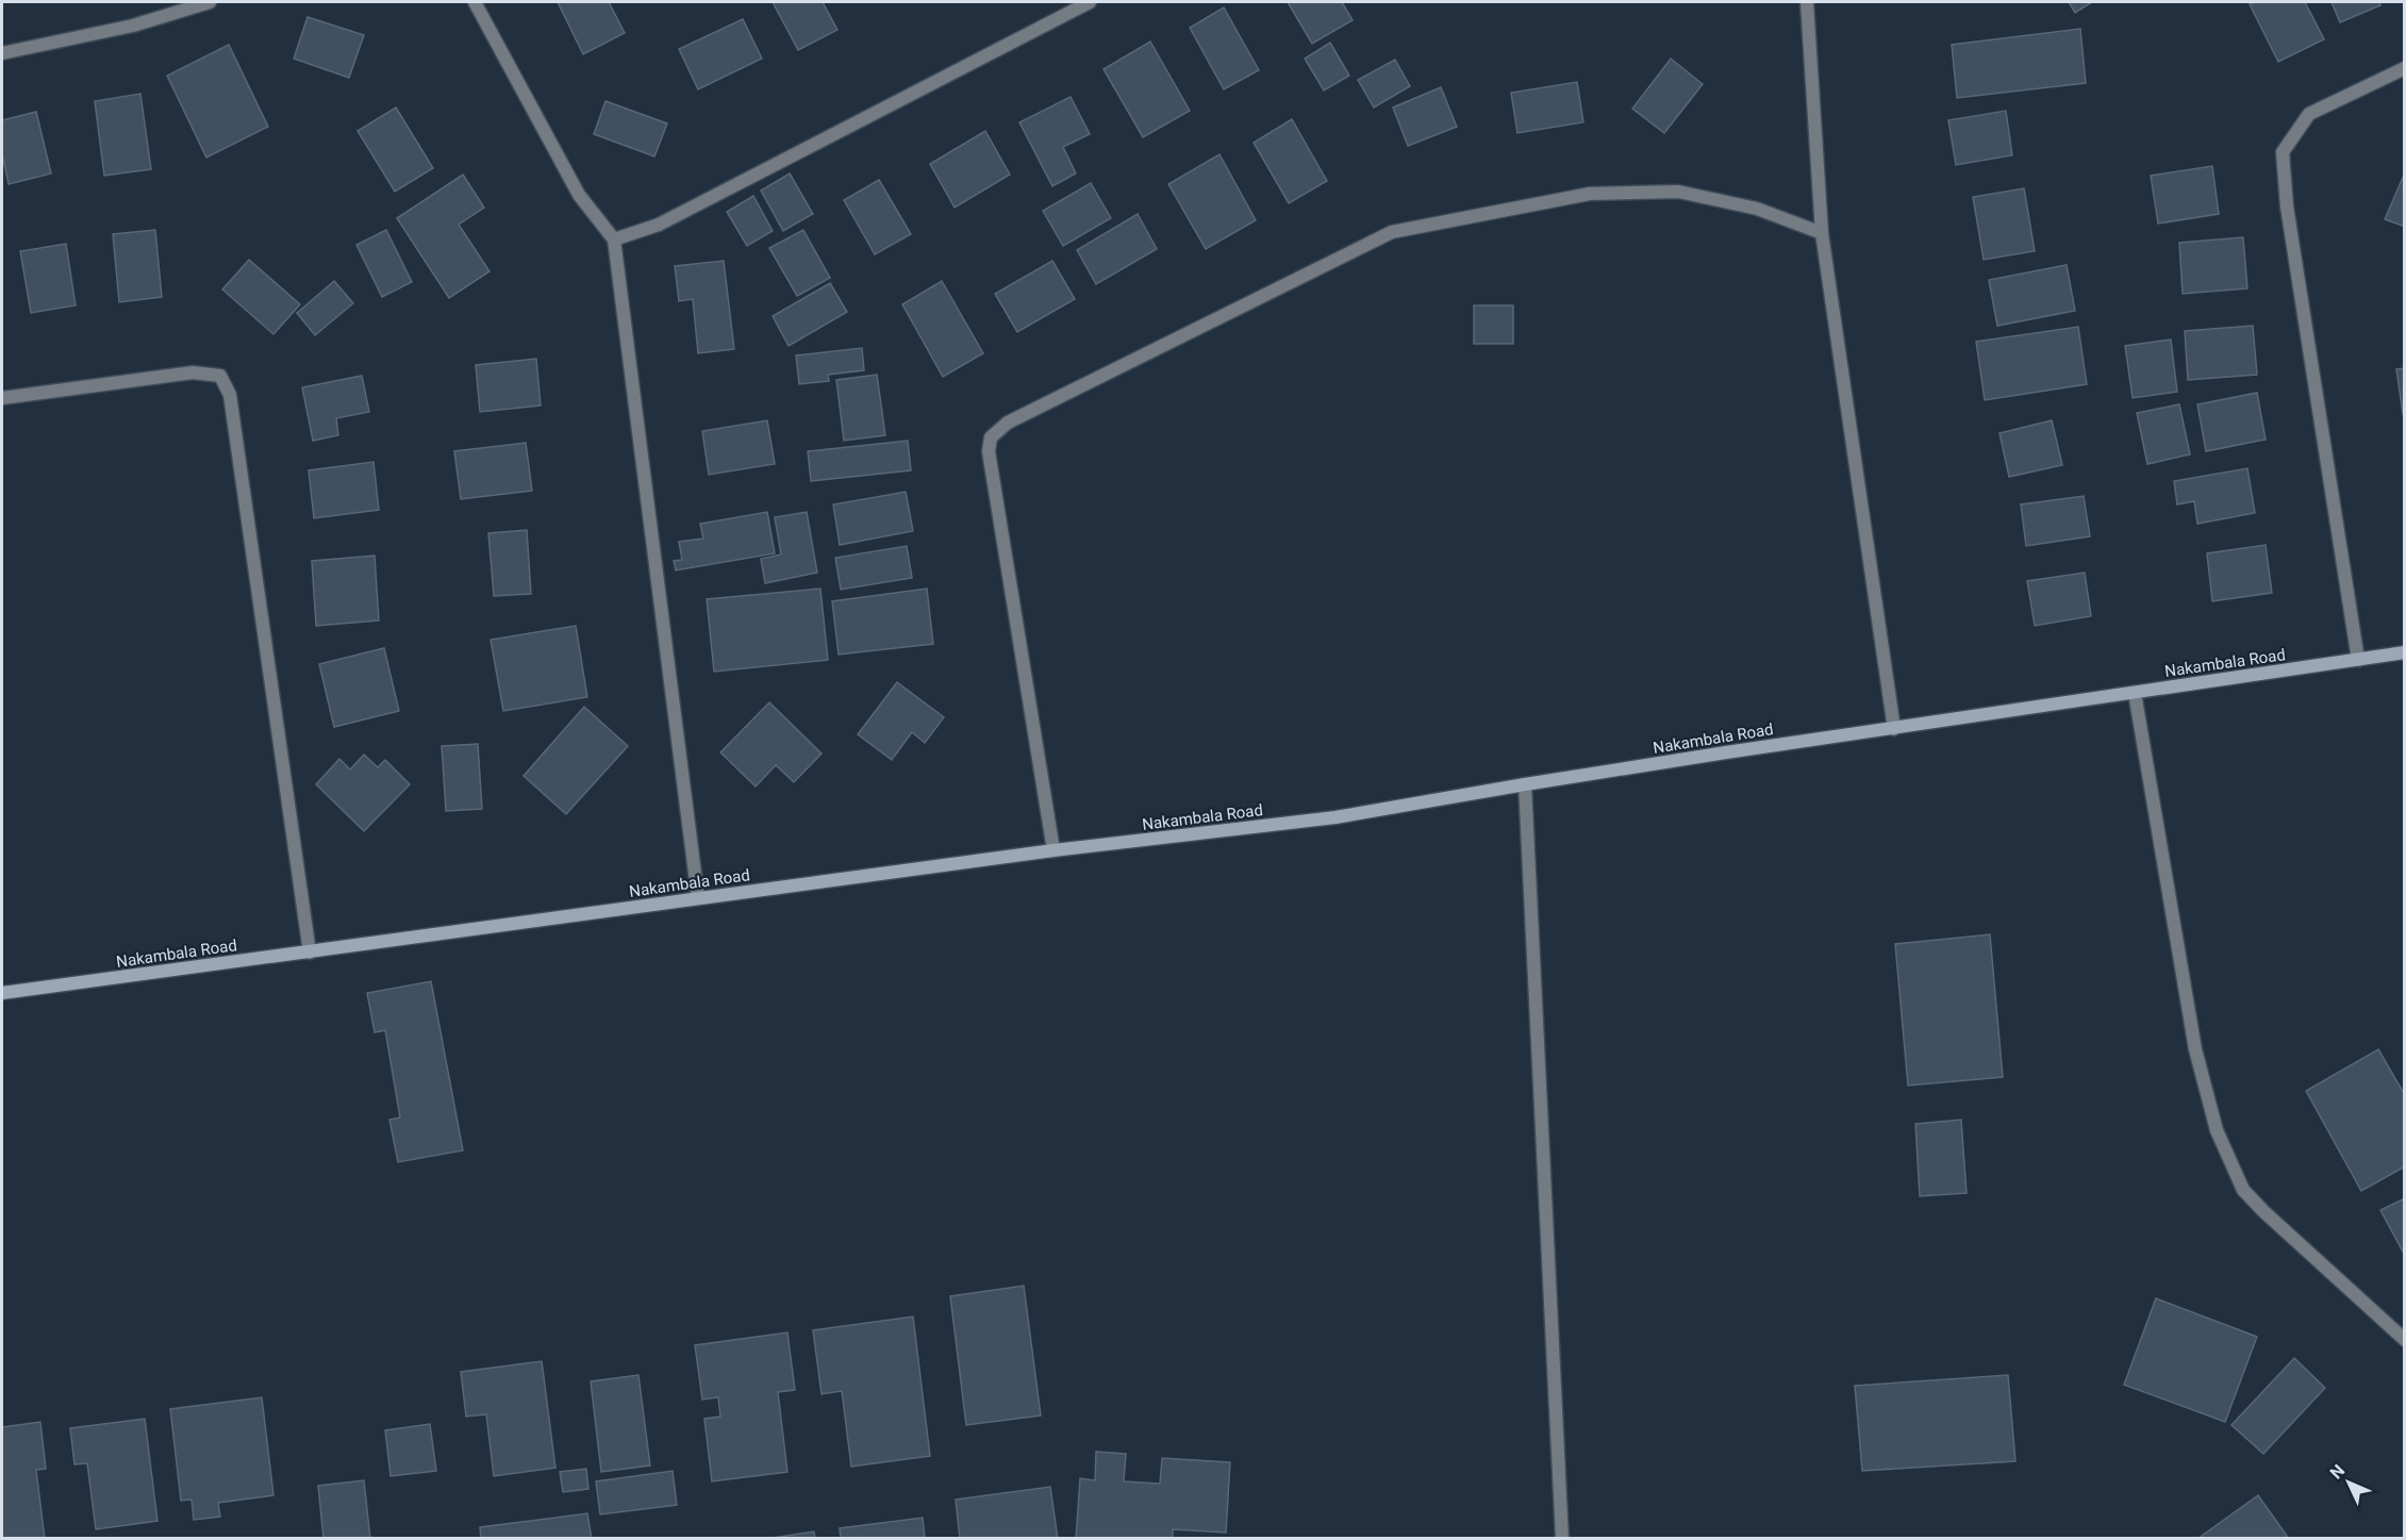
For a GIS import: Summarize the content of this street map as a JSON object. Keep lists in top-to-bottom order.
{
  "streets": {
    "main road": ["Nakambala Road"]
  },
  "north": "top left"
}
